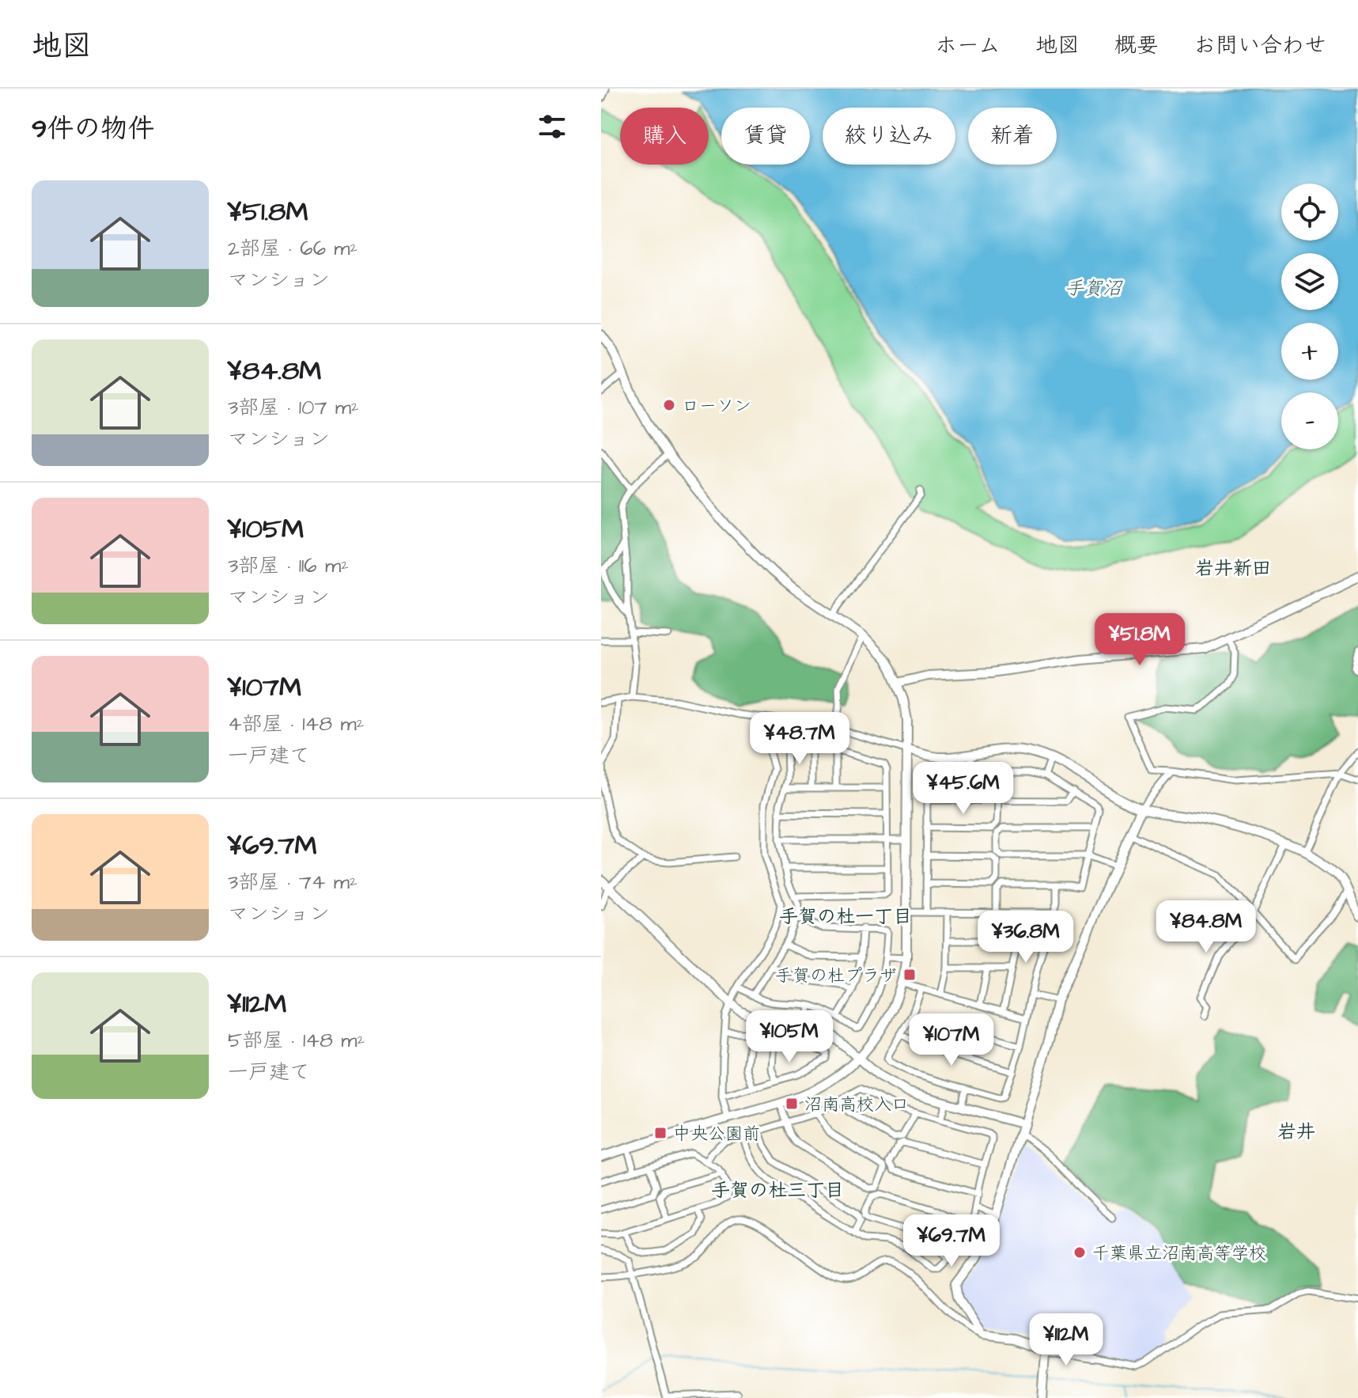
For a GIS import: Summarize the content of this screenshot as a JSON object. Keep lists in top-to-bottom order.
{
  "districts": [
    "岩井新田",
    "手賀の杜一丁目",
    "岩井",
    "手賀の杜三丁目"
  ],
  "water": ["手賀沼"],
  "places": {
    "other": ["ローソン", "千葉県立沼南高等学校"],
    "transit": ["手賀の杜プラザ", "沼南高校入口", "中央公園前"]
  },
  "page": {
    "header": "地図",
    "nav": [
      "ホーム",
      "地図",
      "概要",
      "お問い合わせ"
    ],
    "heading": "9件の物件",
    "chip": [
      "購入",
      "賃貸",
      "絞り込み",
      "新着"
    ],
    "list": [
      {
        "name": "¥51.8M",
        "note": "2部屋 · 66 m² · マンション"
      },
      {
        "name": "¥84.8M",
        "note": "3部屋 · 107 m² · マンション"
      },
      {
        "name": "¥105M",
        "note": "3部屋 · 116 m² · マンション"
      },
      {
        "name": "¥107M",
        "note": "4部屋 · 148 m² · 一戸建て"
      },
      {
        "name": "¥69.7M",
        "note": "3部屋 · 74 m² · マンション"
      },
      {
        "name": "¥112M",
        "note": "5部屋 · 148 m² · 一戸建て"
      }
    ],
    "map_buttons": ["+", "−"],
    "price": [
      "¥51.8M",
      "¥48.7M",
      "¥45.6M",
      "¥84.8M",
      "¥36.8M",
      "¥105M",
      "¥107M",
      "¥69.7M",
      "¥112M"
    ]
  }
}
